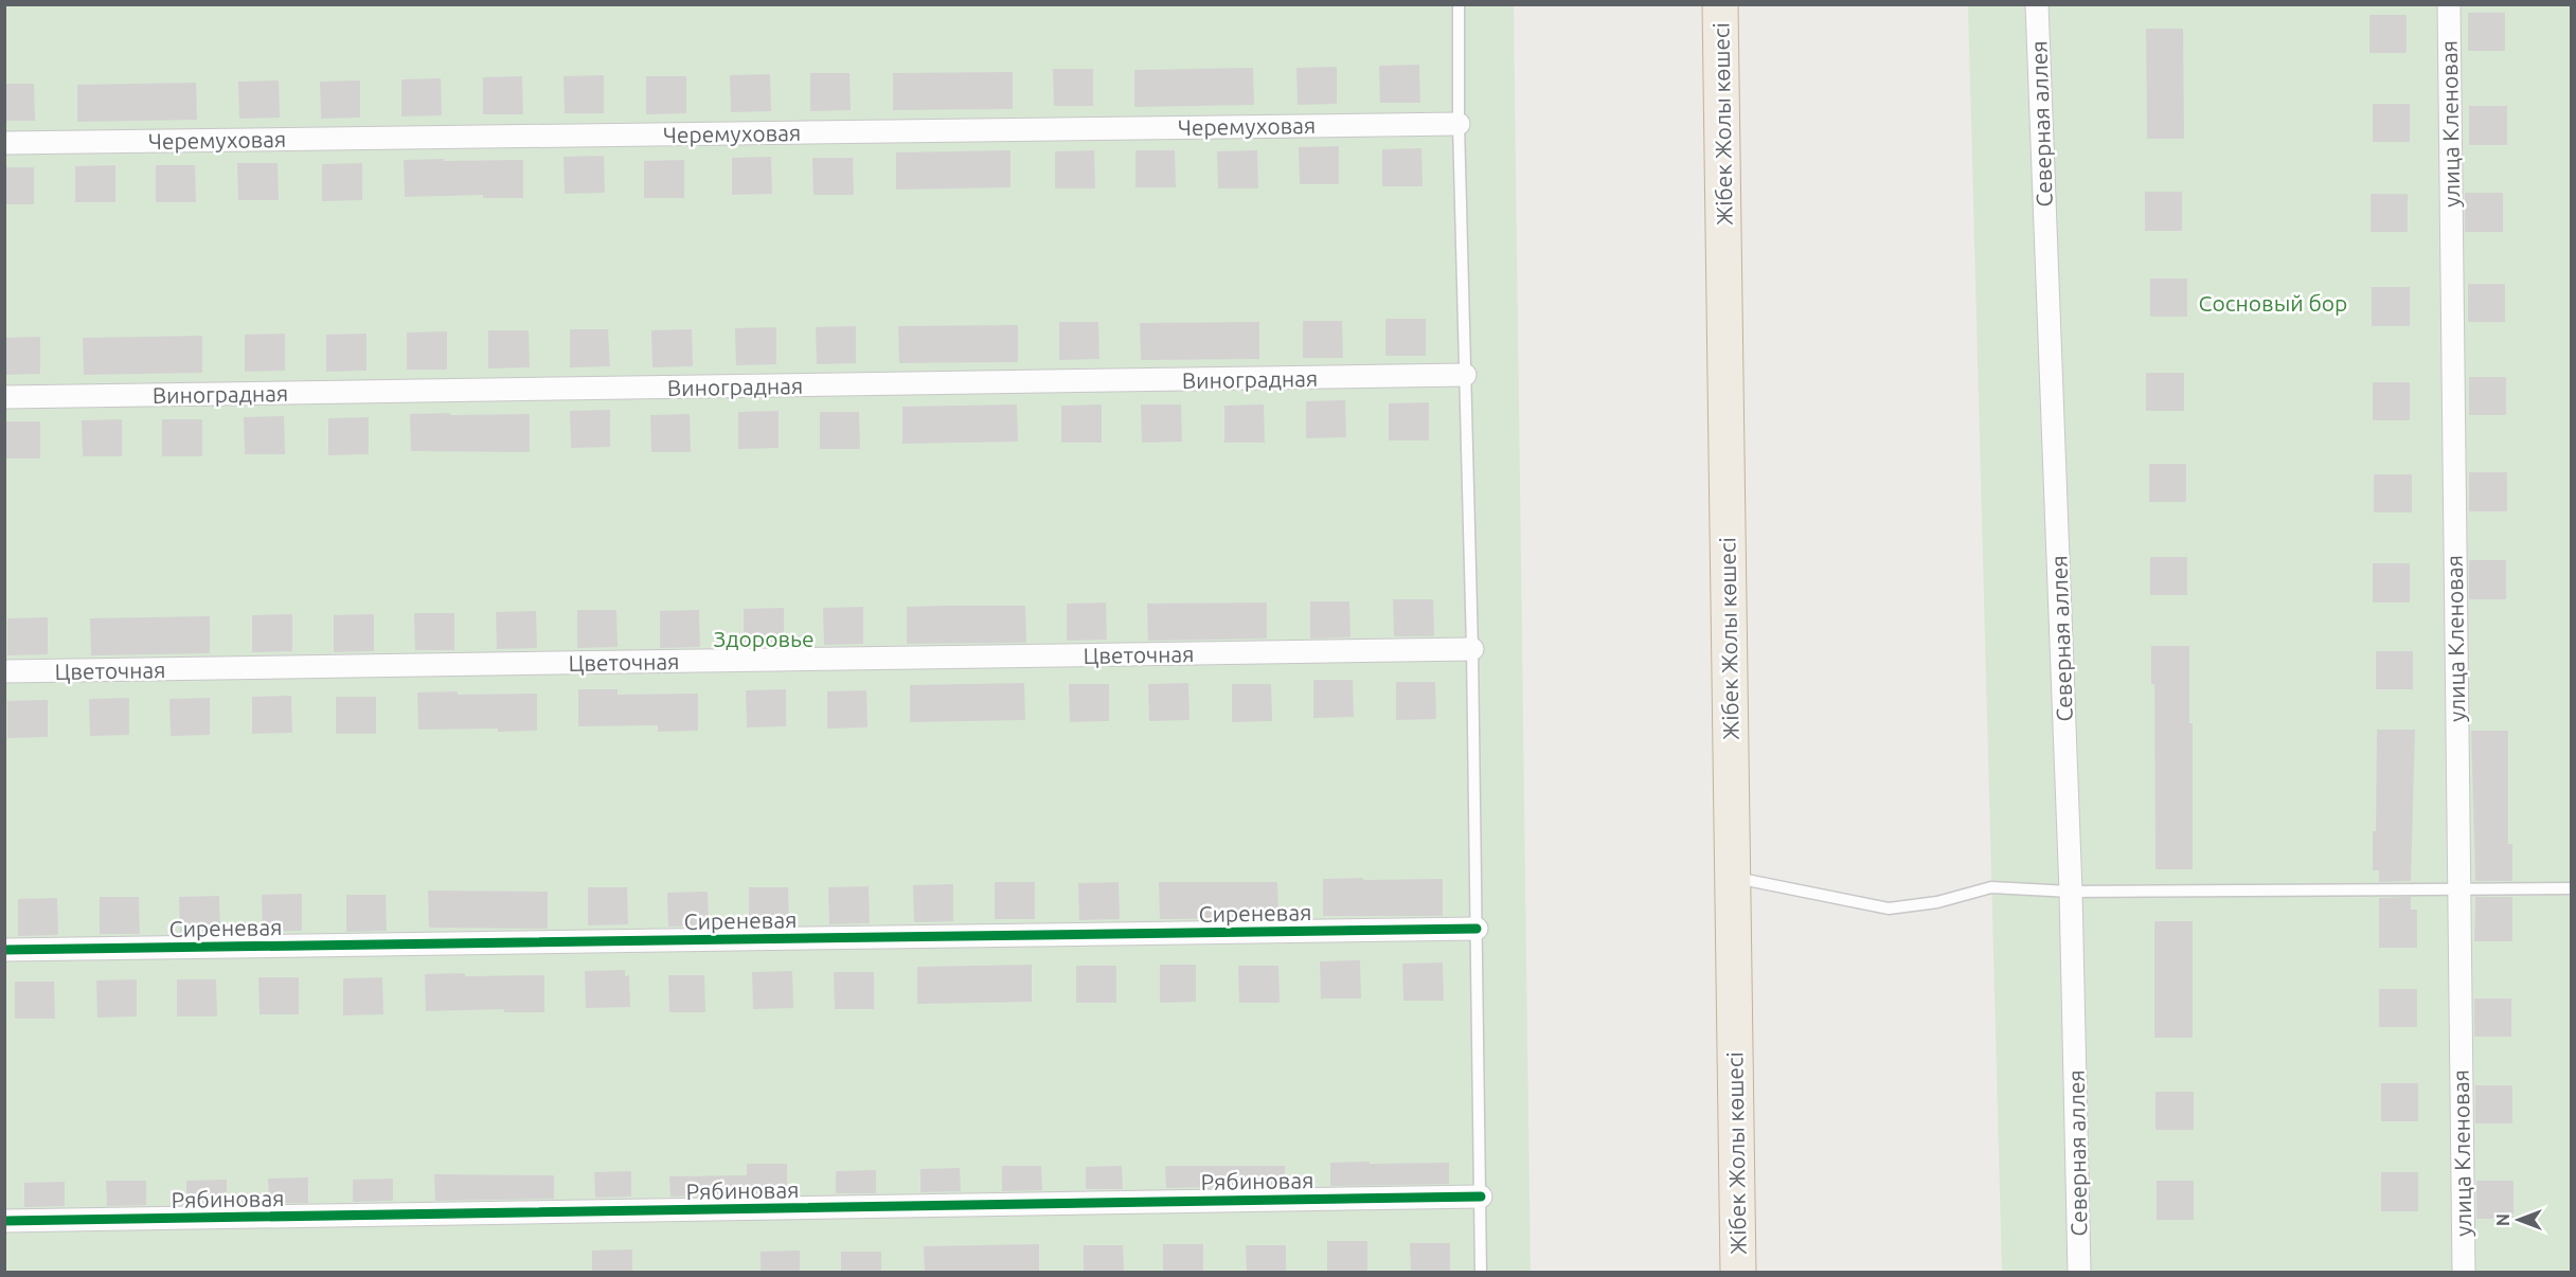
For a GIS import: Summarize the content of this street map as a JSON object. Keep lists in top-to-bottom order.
{
  "streets": {
    "highway": ["Жібек Жолы көшесі"],
    "street": [
      "Северная аллея",
      "улица Кленовая",
      "Черемуховая",
      "Виноградная",
      "Цветочная",
      "Сиреневая",
      "Рябиновая"
    ]
  },
  "parks": ["Сосновый бор", "Здоровье"],
  "north": "left"
}
